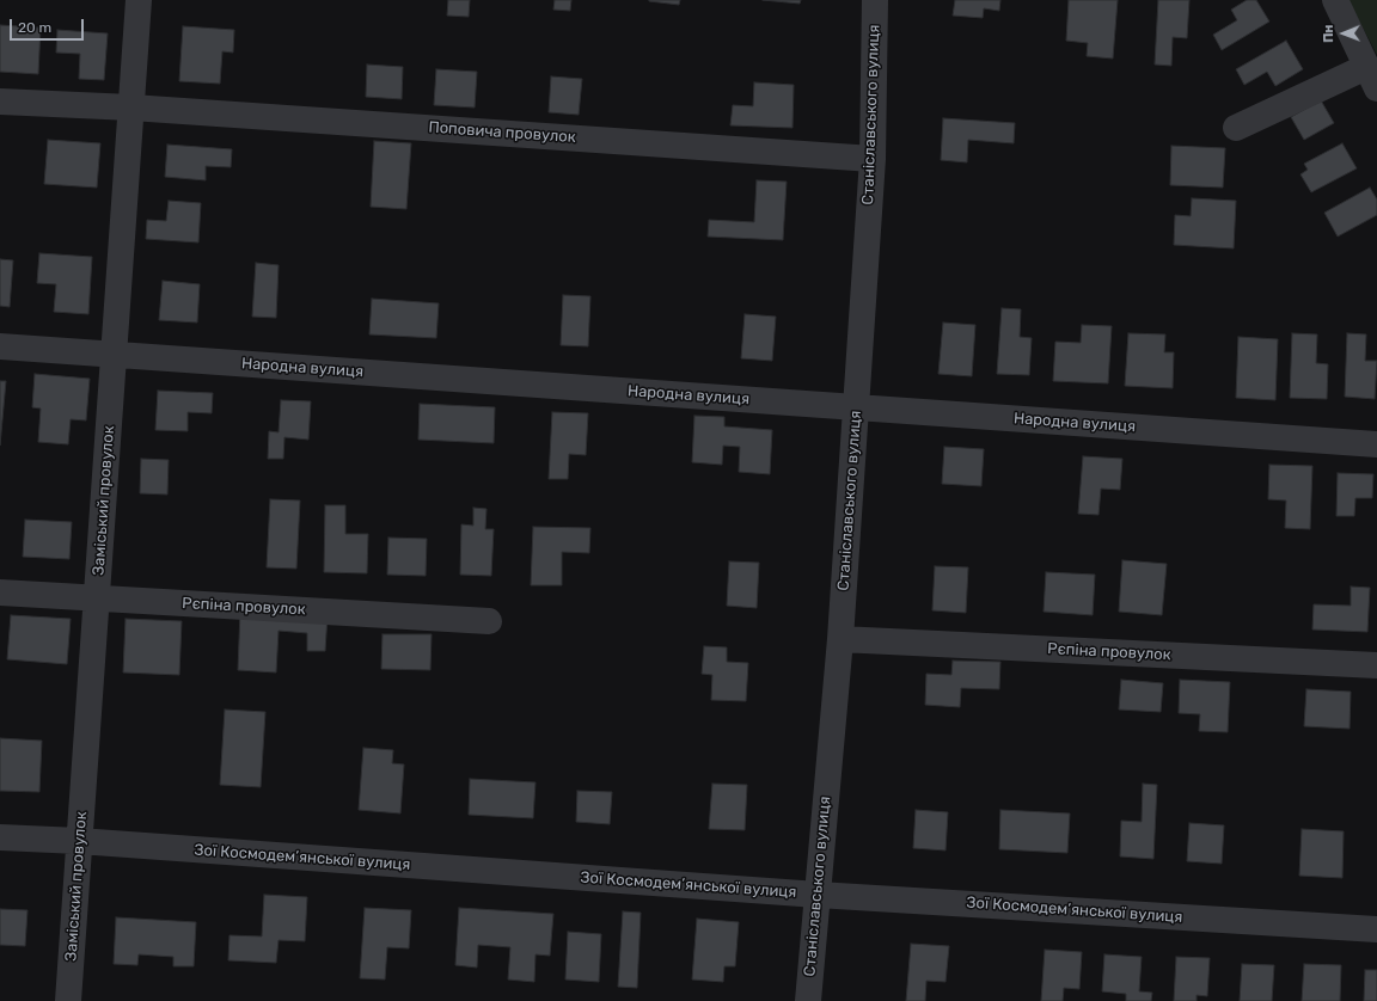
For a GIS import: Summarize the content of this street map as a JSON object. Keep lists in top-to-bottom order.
{
  "streets": {
    "street": [
      "Станіславського вулиця",
      "Поповича провулок",
      "Народна вулиця",
      "Заміський провулок",
      "Рєпіна провулок",
      "Зої Космодем’янської вулиця"
    ]
  },
  "crossings": [
    ["Станіславського вулиця", "Поповича провулок"],
    ["Станіславського вулиця", "Народна вулиця"],
    ["Станіславського вулиця", "Рєпіна провулок"],
    ["Станіславського вулиця", "Зої Космодем’янської вулиця"],
    ["Поповича провулок", "Заміський провулок"],
    ["Народна вулиця", "Заміський провулок"],
    ["Заміський провулок", "Рєпіна провулок"],
    ["Заміський провулок", "Зої Космодем’янської вулиця"]
  ],
  "scale_bar": "20 m",
  "north": "left"
}
